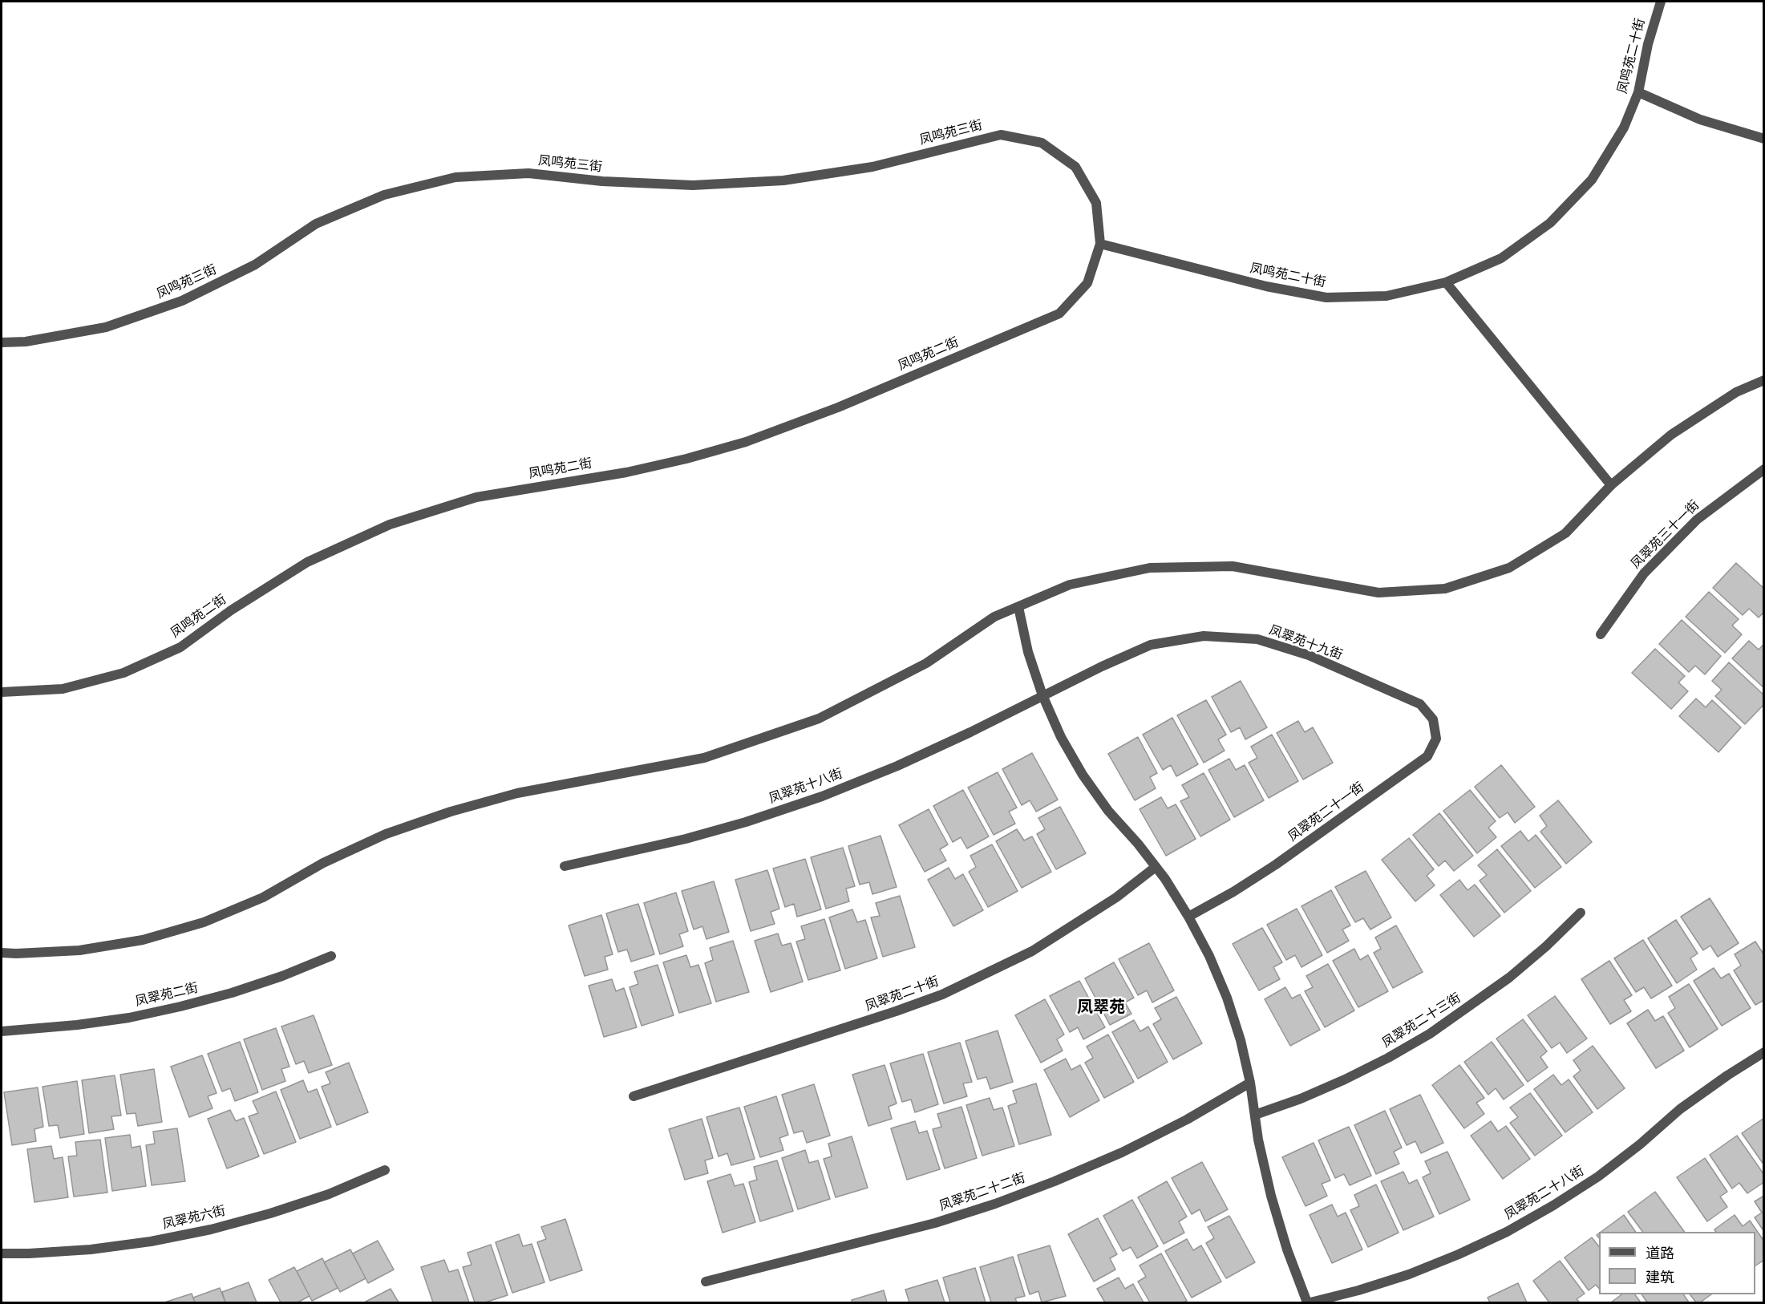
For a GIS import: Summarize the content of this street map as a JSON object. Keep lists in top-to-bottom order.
{
  "streets": {
    "street": [
      "凤鸣苑二十街",
      "凤鸣苑三街",
      "凤鸣苑二街",
      "凤翠苑三十一街",
      "凤翠苑十九街",
      "凤翠苑十八街",
      "凤翠苑二十一街",
      "凤翠苑二十街",
      "凤翠苑二街",
      "凤翠苑二十三街",
      "凤翠苑二十二街",
      "凤翠苑二十八街",
      "凤翠苑六街"
    ]
  },
  "crossings": [
    ["凤鸣苑二十街", "凤鸣苑三街"],
    ["凤鸣苑二十街", "凤鸣苑二街"],
    ["凤鸣苑三街", "凤鸣苑二街"],
    ["凤翠苑十九街", "凤翠苑十八街"],
    ["凤翠苑十九街", "凤翠苑二十一街"]
  ],
  "districts": ["凤翠苑"],
  "legend": ["道路", "建筑"]
}
